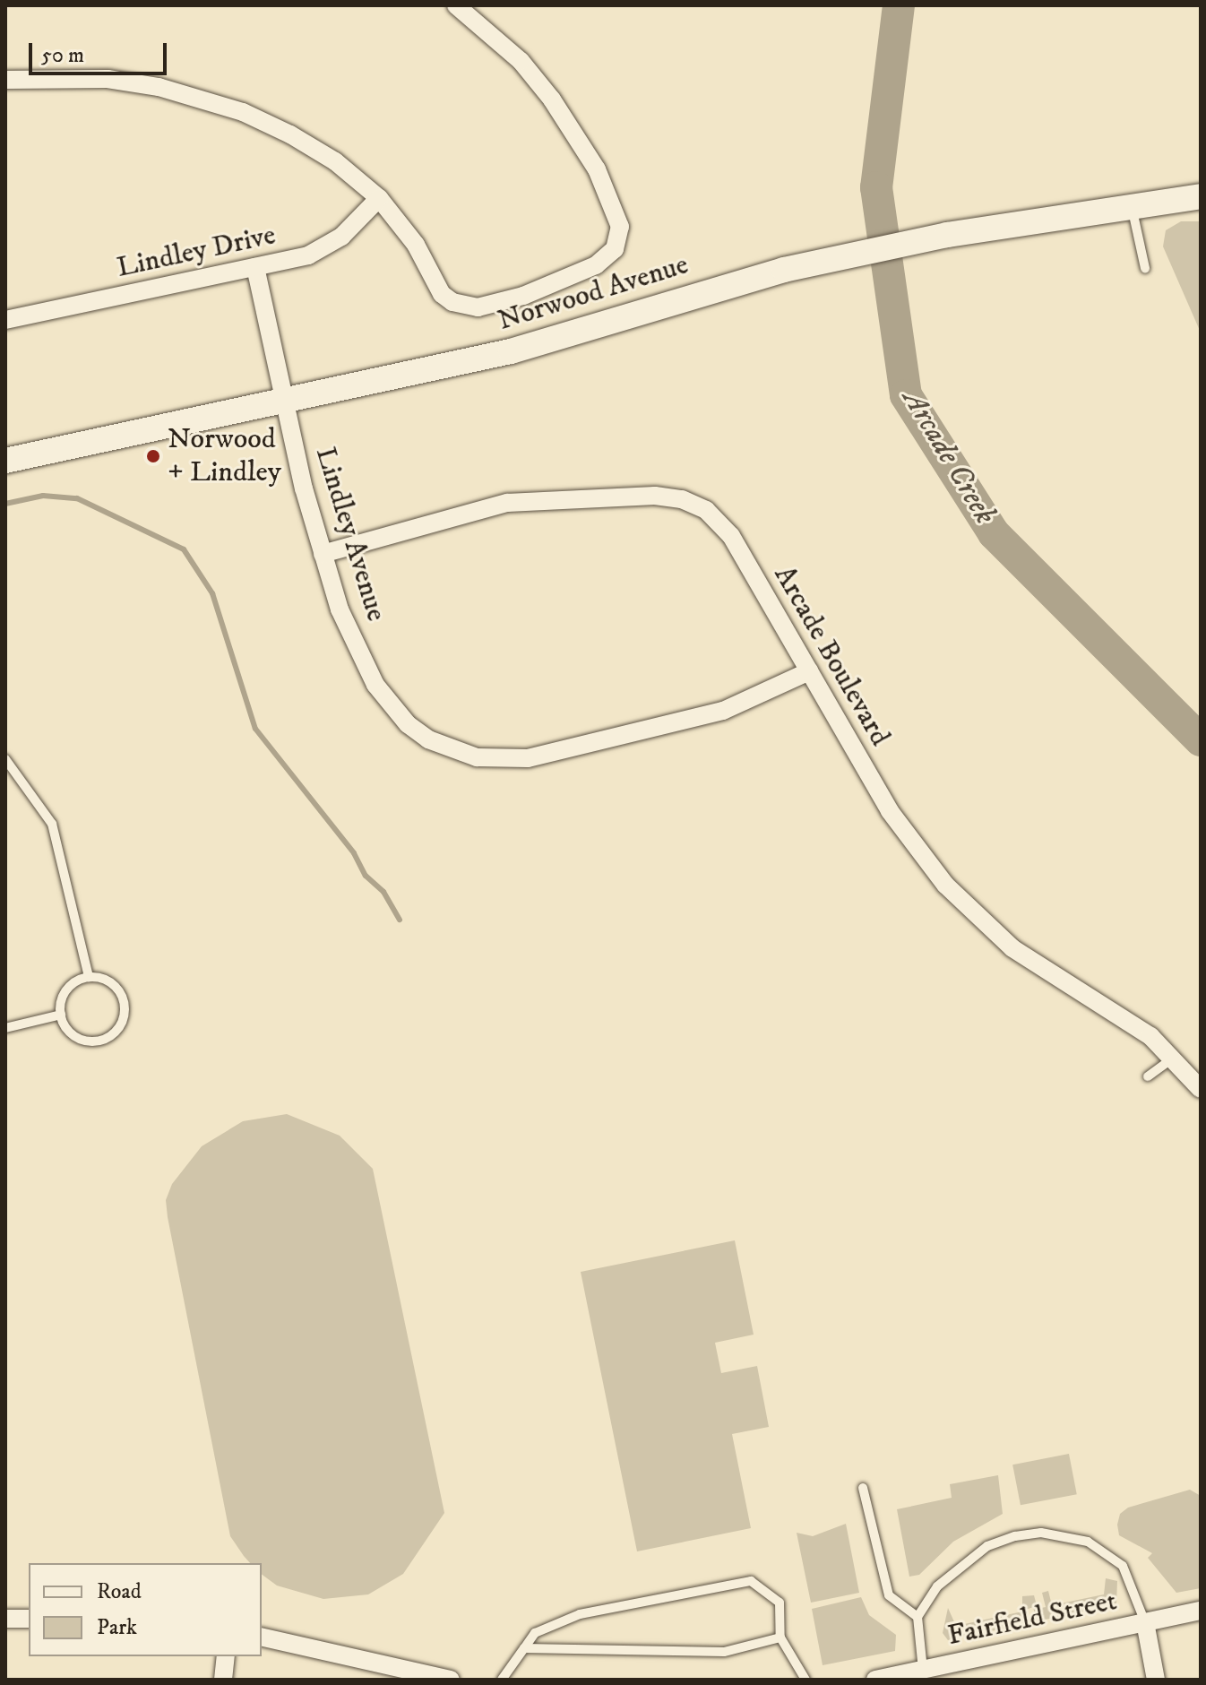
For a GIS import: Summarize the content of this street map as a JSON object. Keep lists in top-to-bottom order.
{
  "streets": {
    "main road": ["Norwood Avenue"],
    "street": [
      "Lindley Drive",
      "Lindley Avenue",
      "Arcade Boulevard",
      "Fairfield Street"
    ]
  },
  "crossings": [
    ["Lindley Drive", "Lindley Avenue"],
    ["Norwood Avenue", "Lindley Avenue"],
    ["Lindley Avenue", "Arcade Boulevard"]
  ],
  "water": ["Arcade Creek"],
  "places": ["Norwood + Lindley"],
  "legend": ["Road", "Park"],
  "scale_bar": "50 m"
}
